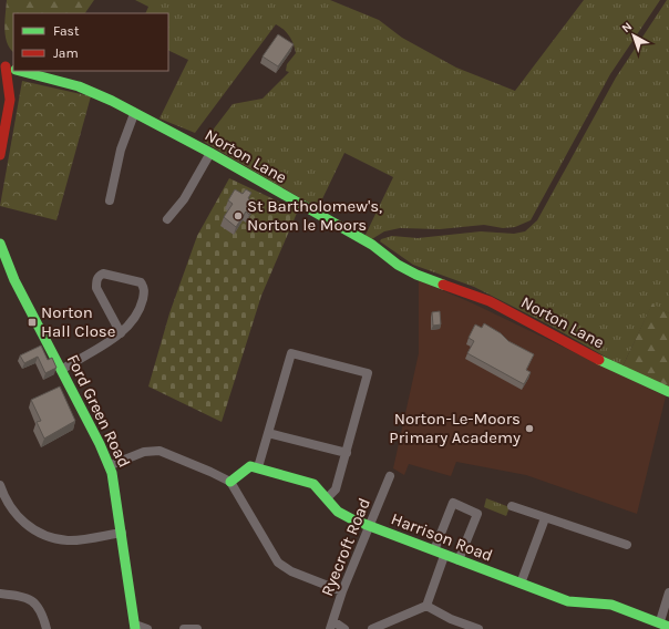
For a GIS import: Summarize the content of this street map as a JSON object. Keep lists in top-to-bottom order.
{
  "streets": {
    "street": [
      "Norton Lane",
      "Ford Green Road",
      "Harrison Road",
      "Ryecroft Road"
    ]
  },
  "crossings": [
    ["Harrison Road", "Ryecroft Road"]
  ],
  "places": {
    "other": ["St Bartholomew's, Norton le Moors", "Norton-Le-Moors Primary Academy"],
    "transit": ["Norton Hall Close"]
  },
  "legend": ["Fast", "Jam"],
  "north": "top left"
}
